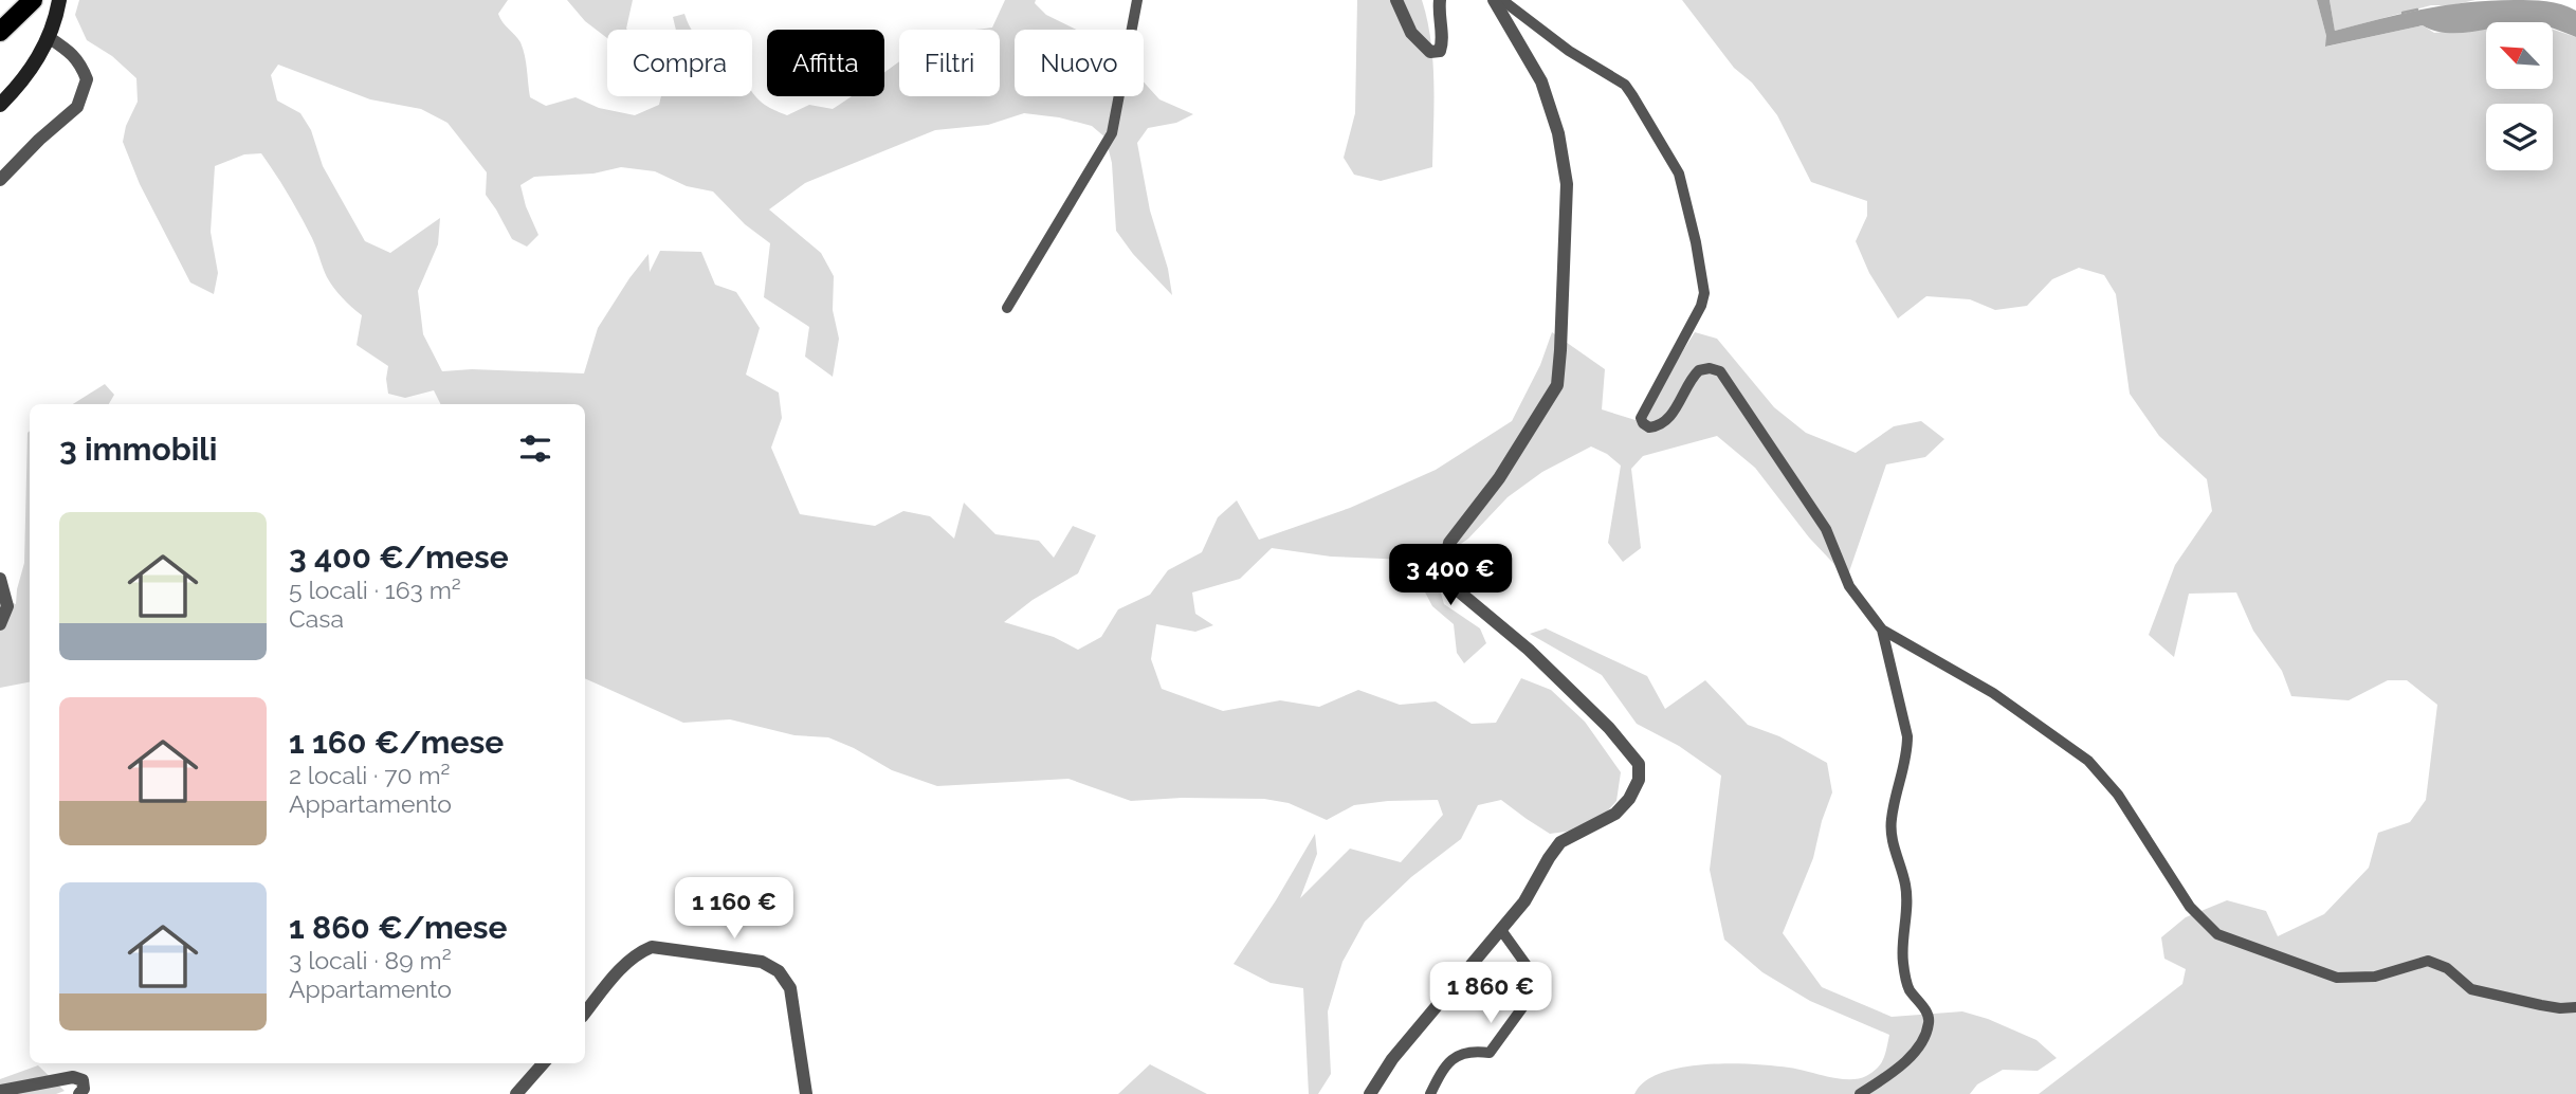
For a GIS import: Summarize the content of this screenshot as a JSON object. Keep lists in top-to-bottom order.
{
  "north": "top left",
  "page": {
    "chip": [
      "Compra",
      "Affitta",
      "Filtri",
      "Nuovo"
    ],
    "heading": "3 immobili",
    "list": [
      {
        "name": "3 400 €/mese",
        "note": "5 locali · 163 m² · Casa"
      },
      {
        "name": "1 160 €/mese",
        "note": "2 locali · 70 m² · Appartamento"
      },
      {
        "name": "1 860 €/mese",
        "note": "3 locali · 89 m² · Appartamento"
      }
    ],
    "price": ["3 400 €", "1 160 €", "1 860 €"]
  }
}
